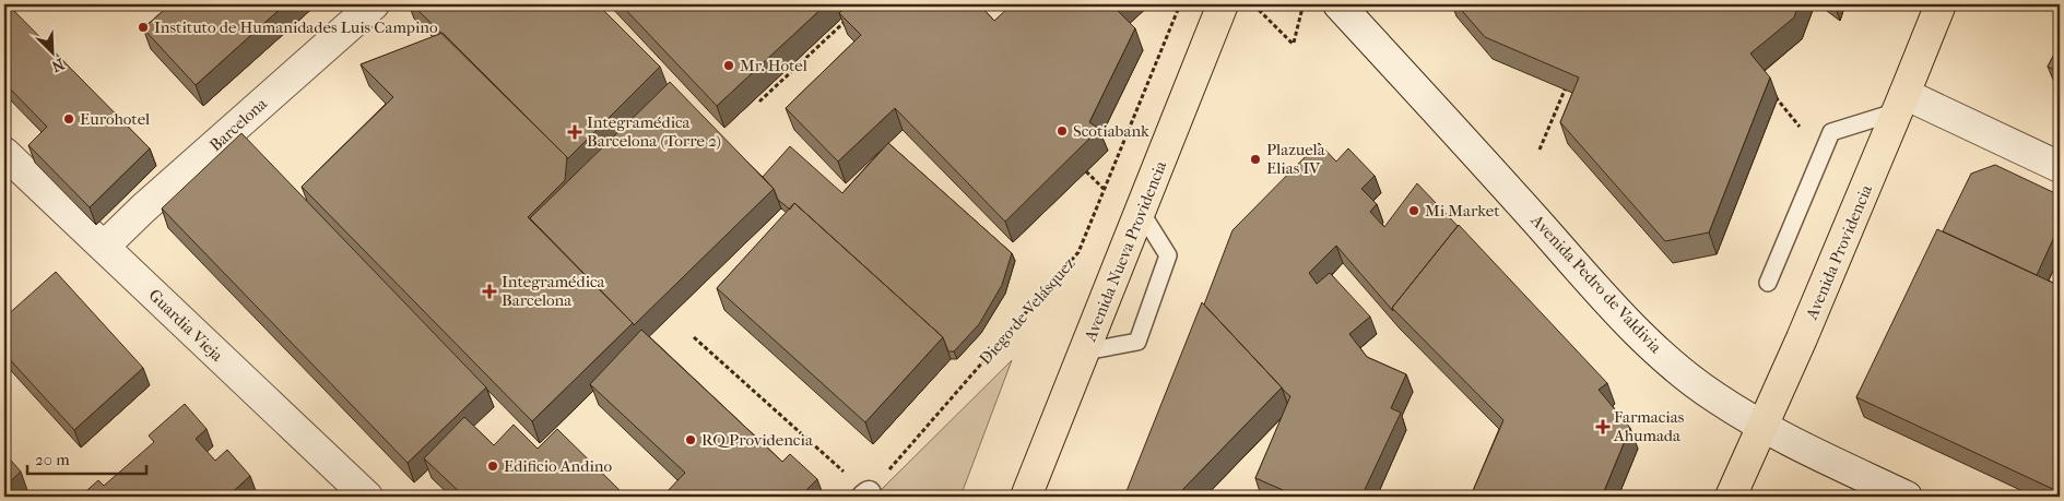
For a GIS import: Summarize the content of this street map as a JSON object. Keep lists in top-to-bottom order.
{
  "streets": {
    "main road": ["Avenida Nueva Providencia", "Avenida Providencia"],
    "street": ["Barcelona", "Avenida Pedro de Valdivia", "Guardia Vieja"],
    "path": ["Diego de Velásquez"]
  },
  "crossings": [
    ["Barcelona", "Guardia Vieja"],
    ["Avenida Providencia", "Avenida Pedro de Valdivia"]
  ],
  "places": {
    "other": [
      "Instituto de Humanidades Luis Campino",
      "Mr. Hotel",
      "Eurohotel",
      "Scotiabank",
      "Plazuela Elias IV",
      "Mi Market",
      "RQ Providencia",
      "Edificio Andino"
    ],
    "health": ["Integramédica Barcelona (Torre 2)", "Integramédica Barcelona", "Farmacias Ahumada"]
  },
  "scale_bar": "20 m",
  "north": "bottom right"
}
